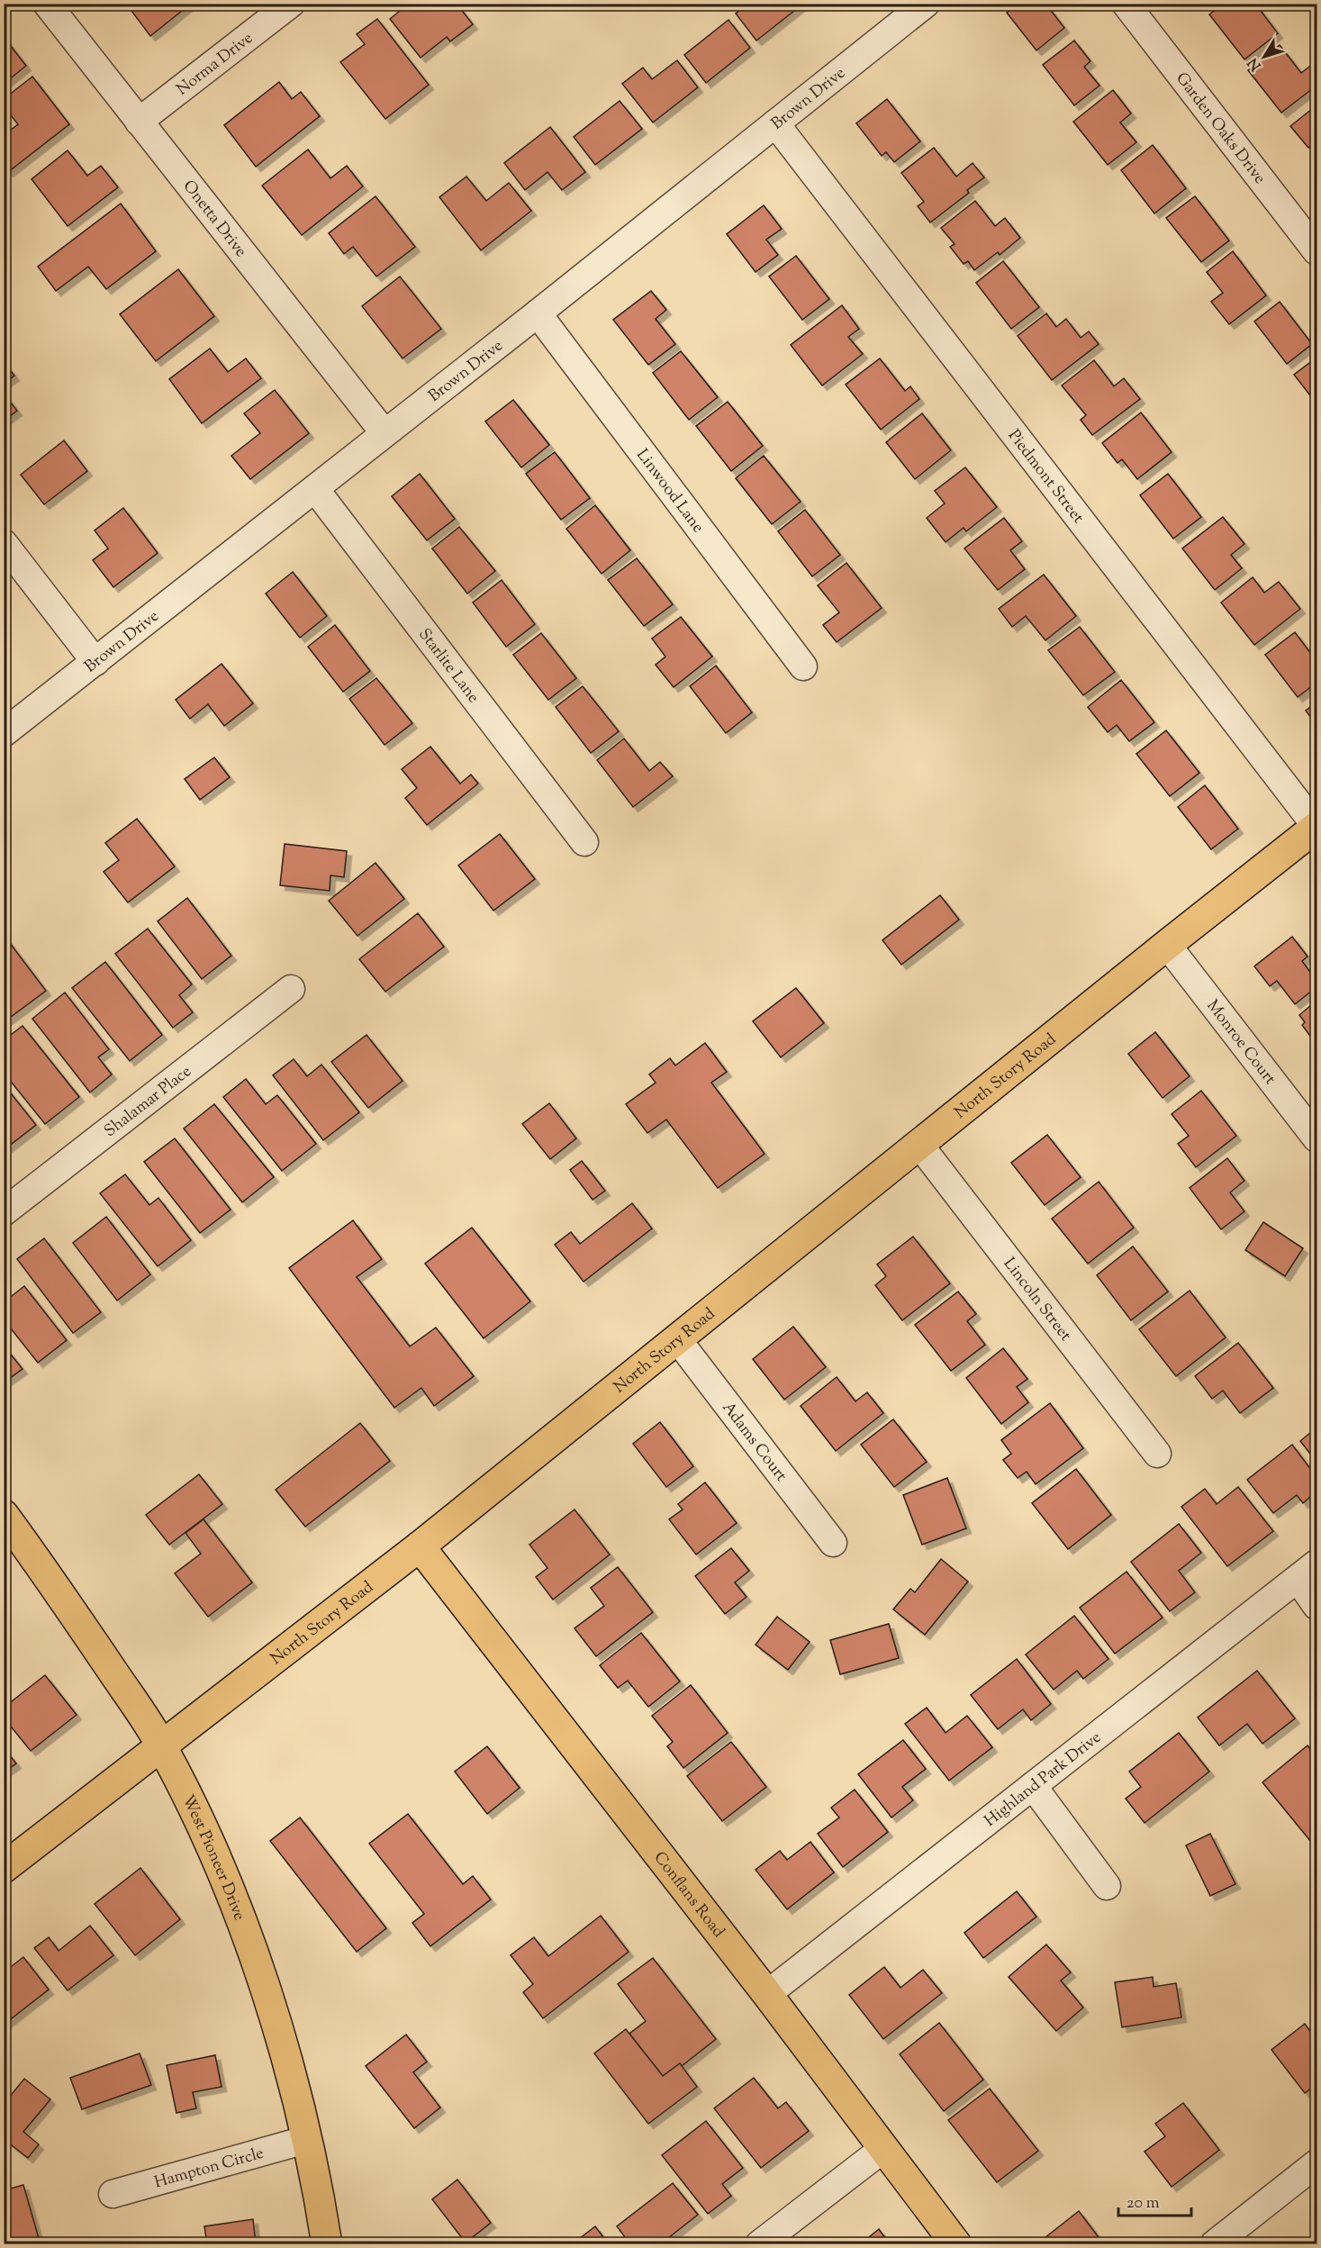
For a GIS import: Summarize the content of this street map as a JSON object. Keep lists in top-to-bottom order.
{
  "streets": {
    "main road": ["North Story Road", "West Pioneer Drive", "Conflans Road"],
    "street": [
      "Norma Drive",
      "Brown Drive",
      "Garden Oaks Drive",
      "Onetta Drive",
      "Piedmont Street",
      "Linwood Lane",
      "Starlite Lane",
      "Monroe Court",
      "Shalamar Place",
      "Lincoln Street",
      "Adams Court",
      "Highland Park Drive",
      "Hampton Circle"
    ]
  },
  "crossings": [
    ["Norma Drive", "Onetta Drive"],
    ["Brown Drive", "Onetta Drive"],
    ["Brown Drive", "Piedmont Street"],
    ["Brown Drive", "Linwood Lane"],
    ["Brown Drive", "Starlite Lane"],
    ["Piedmont Street", "North Story Road"],
    ["Monroe Court", "North Story Road"],
    ["North Story Road", "Lincoln Street"],
    ["North Story Road", "Adams Court"],
    ["North Story Road", "West Pioneer Drive"],
    ["North Story Road", "Conflans Road"],
    ["Highland Park Drive", "Conflans Road"],
    ["West Pioneer Drive", "Hampton Circle"]
  ],
  "scale_bar": "20 m",
  "north": "bottom left"
}
